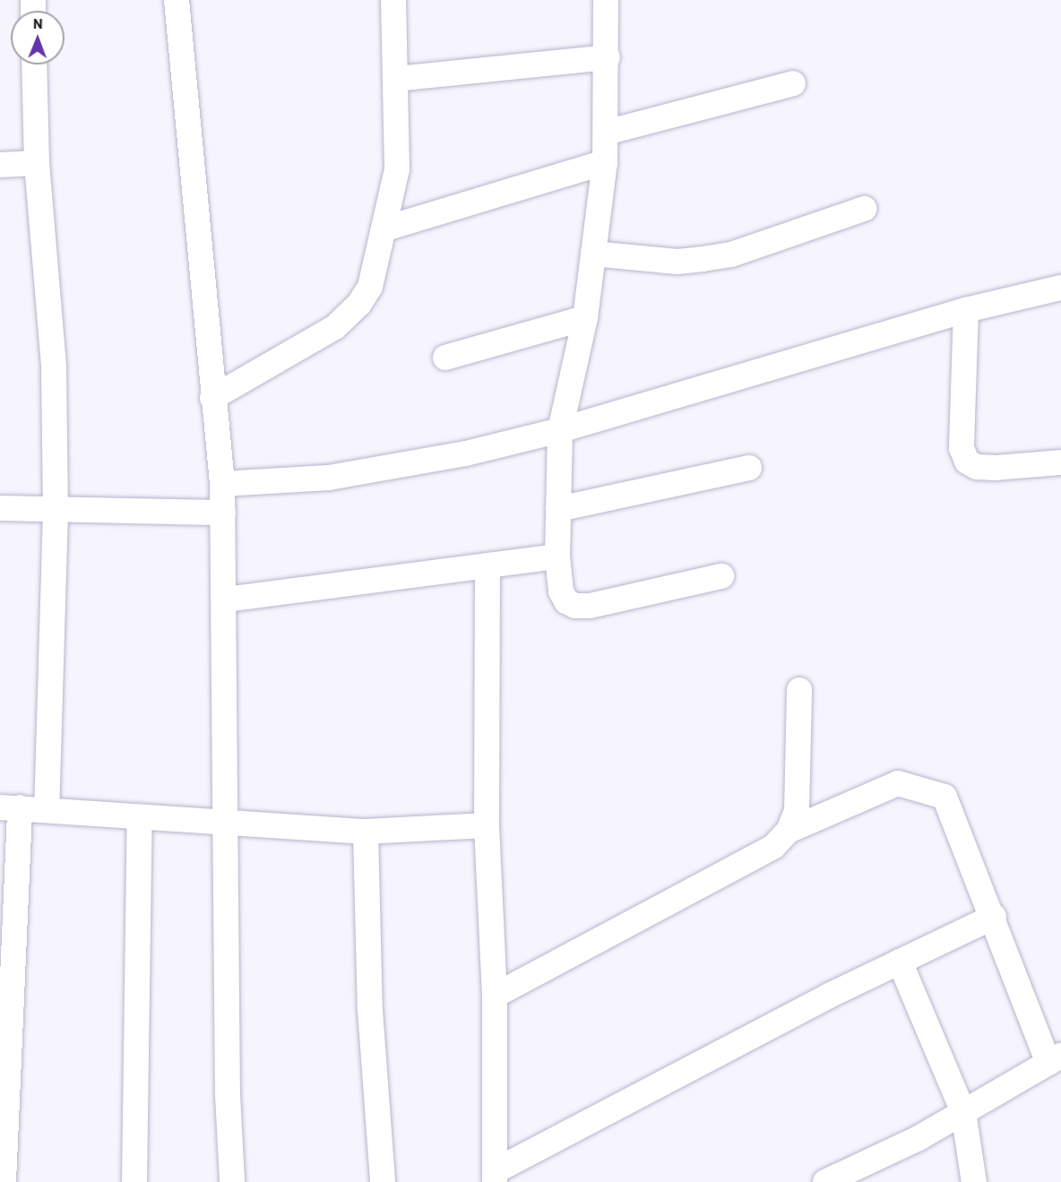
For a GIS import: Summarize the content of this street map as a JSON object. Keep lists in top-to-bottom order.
{
  "north": "top"
}
